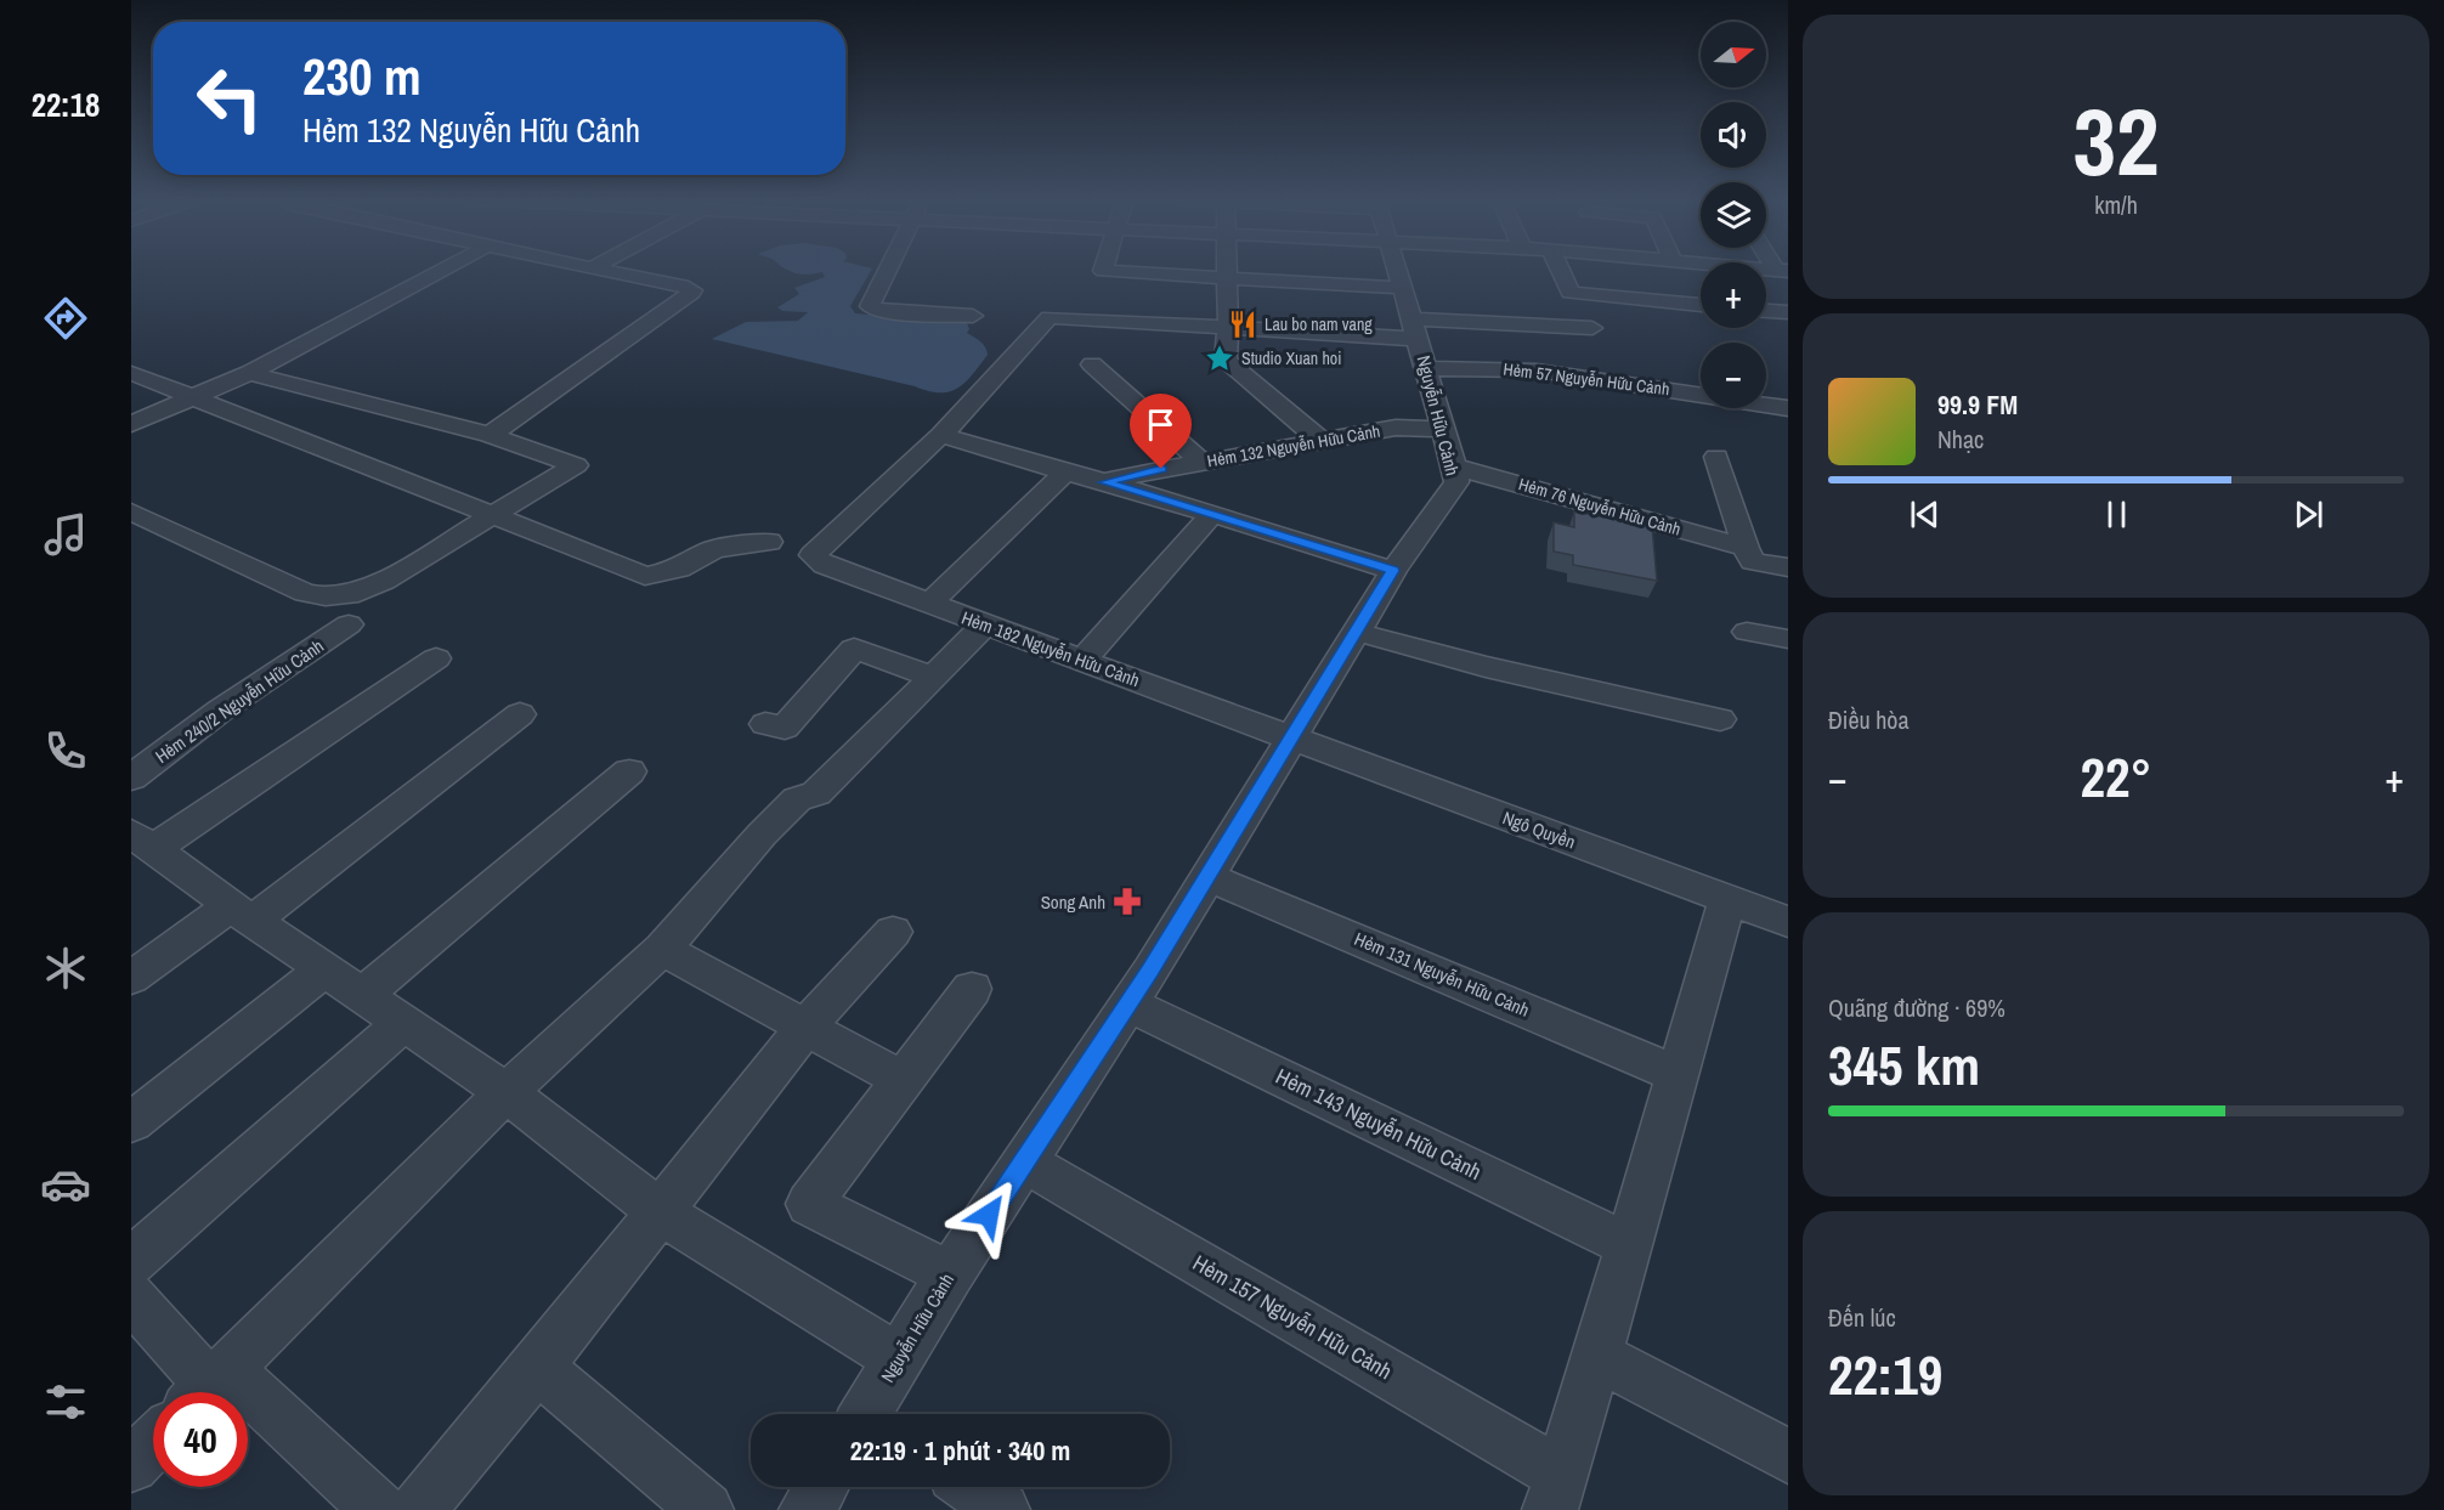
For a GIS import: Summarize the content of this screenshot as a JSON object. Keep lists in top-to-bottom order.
{
  "streets": {
    "street": [
      "Hẻm 57 Nguyễn Hữu Cảnh",
      "Nguyễn Hữu Cảnh",
      "Hẻm 132 Nguyễn Hữu Cảnh",
      "Hẻm 76 Nguyễn Hữu Cảnh",
      "Hẻm 182 Nguyễn Hữu Cảnh",
      "Hẻm 240/2 Nguyễn Hữu Cảnh",
      "Ngô Quyền",
      "Hẻm 131 Nguyễn Hữu Cảnh",
      "Hẻm 143 Nguyễn Hữu Cảnh",
      "Hẻm 157 Nguyễn Hữu Cảnh"
    ]
  },
  "crossings": [
    ["Hẻm 57 Nguyễn Hữu Cảnh", "Nguyễn Hữu Cảnh"],
    ["Nguyễn Hữu Cảnh", "Hẻm 132 Nguyễn Hữu Cảnh"],
    ["Nguyễn Hữu Cảnh", "Hẻm 76 Nguyễn Hữu Cảnh"],
    ["Nguyễn Hữu Cảnh", "Hẻm 182 Nguyễn Hữu Cảnh"],
    ["Nguyễn Hữu Cảnh", "Ngô Quyền"],
    ["Nguyễn Hữu Cảnh", "Hẻm 131 Nguyễn Hữu Cảnh"],
    ["Nguyễn Hữu Cảnh", "Hẻm 143 Nguyễn Hữu Cảnh"],
    ["Nguyễn Hữu Cảnh", "Hẻm 157 Nguyễn Hữu Cảnh"],
    ["Hẻm 132 Nguyễn Hữu Cảnh", "Hẻm 182 Nguyễn Hữu Cảnh"],
    ["Hẻm 182 Nguyễn Hữu Cảnh", "Ngô Quyền"]
  ],
  "places": {
    "restaurant": ["Lau bo nam vang"],
    "place": ["Studio Xuan hoi"],
    "pharmacy": ["Song Anh"]
  },
  "north": "right",
  "page": {
    "tabs": "22:18",
    "tile": [
      ["32", "km/h"],
      "Điều hòa",
      ["Quãng đường · 69%", "345 km"],
      ["Đến lúc", "22:19"]
    ],
    "map_buttons": ["+", "−"],
    "turn": ["230 m", "Hẻm 132 Nguyễn Hữu Cảnh"],
    "song": ["99.9 FM", "Nhạc"],
    "heat": ["−", "22°", "+"],
    "limit": "40",
    "trip": "22:19 · 1 phút · 340 m"
  }
}
